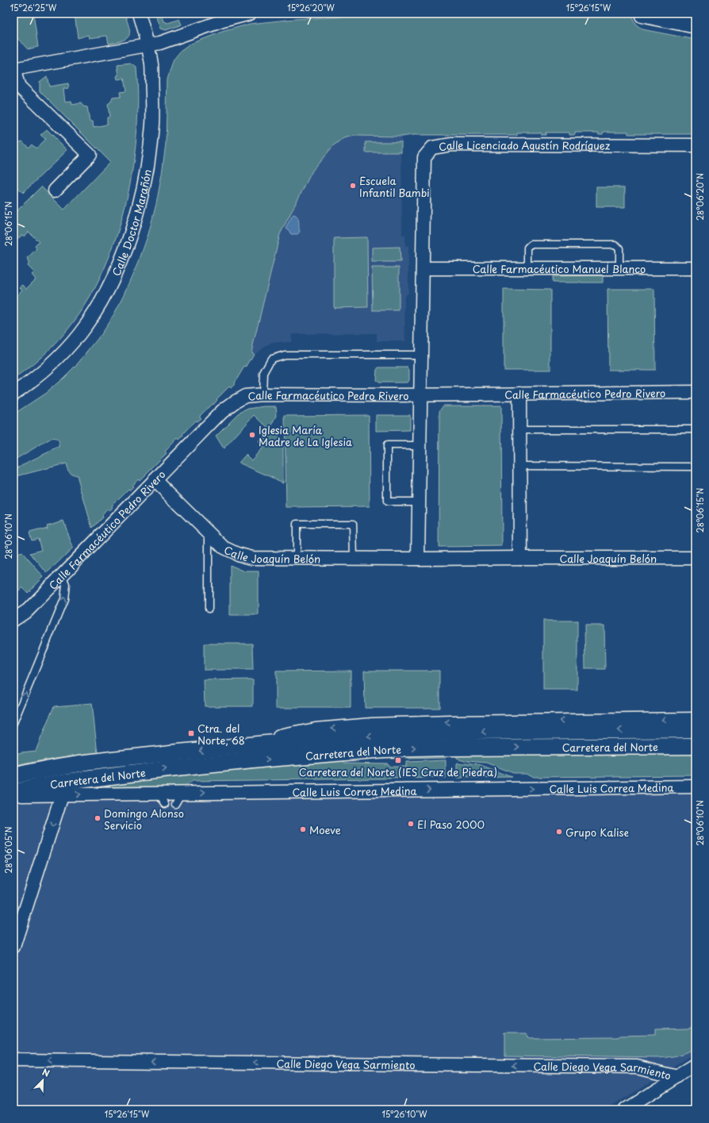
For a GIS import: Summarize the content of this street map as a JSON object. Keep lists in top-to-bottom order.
{
  "streets": {
    "street": [
      "Calle Licenciado Agustín Rodríguez",
      "Calle Doctor Marañón",
      "Calle Farmacéutico Manuel Blanco",
      "Calle Farmacéutico Pedro Rivero",
      "Calle Joaquín Belón",
      "Carretera del Norte",
      "Calle Luis Correa Medina",
      "Calle Diego Vega Sarmiento"
    ]
  },
  "crossings": [
    ["Calle Licenciado Agustín Rodríguez", "Calle Farmacéutico Manuel Blanco"],
    ["Calle Licenciado Agustín Rodríguez", "Calle Farmacéutico Pedro Rivero"],
    ["Calle Farmacéutico Pedro Rivero", "Calle Joaquín Belón"]
  ],
  "one_way": ["Calle Luis Correa Medina", "Calle Diego Vega Sarmiento"],
  "places": {
    "other": [
      "Escuela Infantil Bambi",
      "Iglesia María Madre de La Iglesia",
      "Domingo Alonso Servicio",
      "El Paso 2000",
      "Moeve",
      "Grupo Kalise"
    ],
    "transit": ["Ctra. del Norte, 68", "Carretera del Norte (IES Cruz de Piedra)"]
  },
  "north": "top right",
  "coordinates": [
    "15°26'25\"W",
    "15°26'20\"W",
    "15°26'15\"W",
    "28°06'20\"N",
    "28°06'15\"N",
    "28°06'10\"N",
    "28°06'05\"N",
    "15°26'10\"W"
  ]
}
